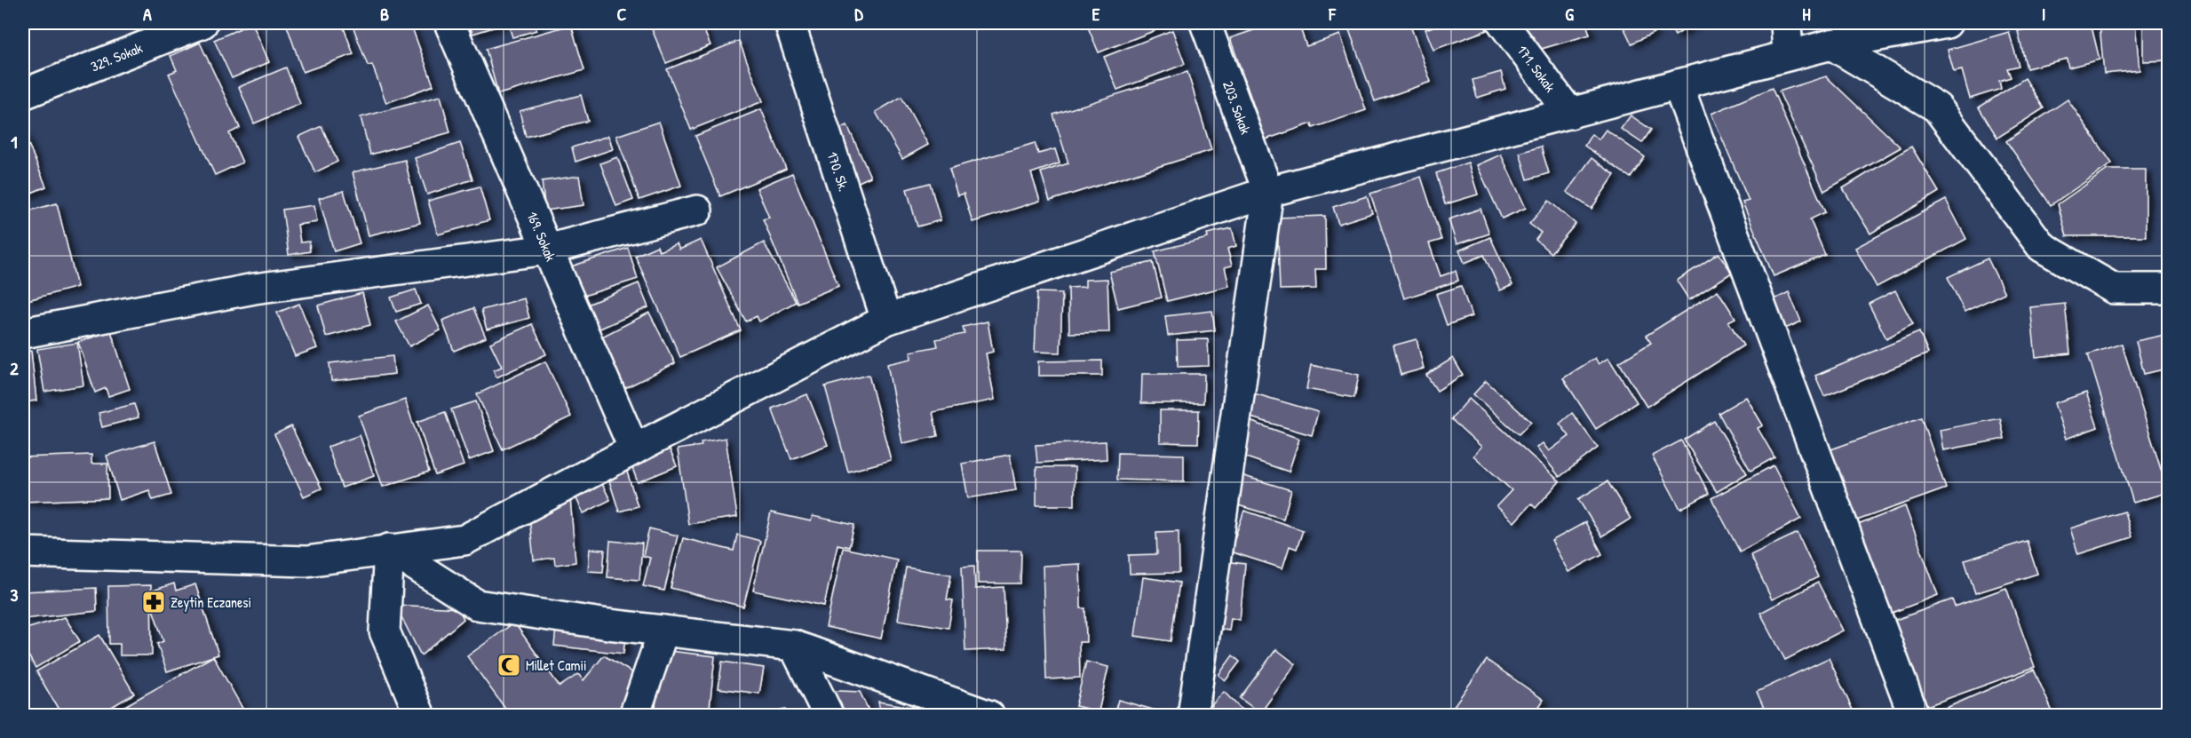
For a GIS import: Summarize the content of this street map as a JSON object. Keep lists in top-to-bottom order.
{
  "streets": {
    "street": [
      "329. Sokak",
      "171. Sokak",
      "203. Sokak",
      "170. Sk.",
      "169. Sokak"
    ]
  },
  "places": {
    "pharmacy": ["Zeytin Eczanesi"],
    "mosque": ["Millet Camii"]
  },
  "grid": {
    "columns": [
      "A",
      "B",
      "C",
      "D",
      "E",
      "F",
      "G",
      "H",
      "I"
    ],
    "rows": ["1", "2", "3"]
  }
}
